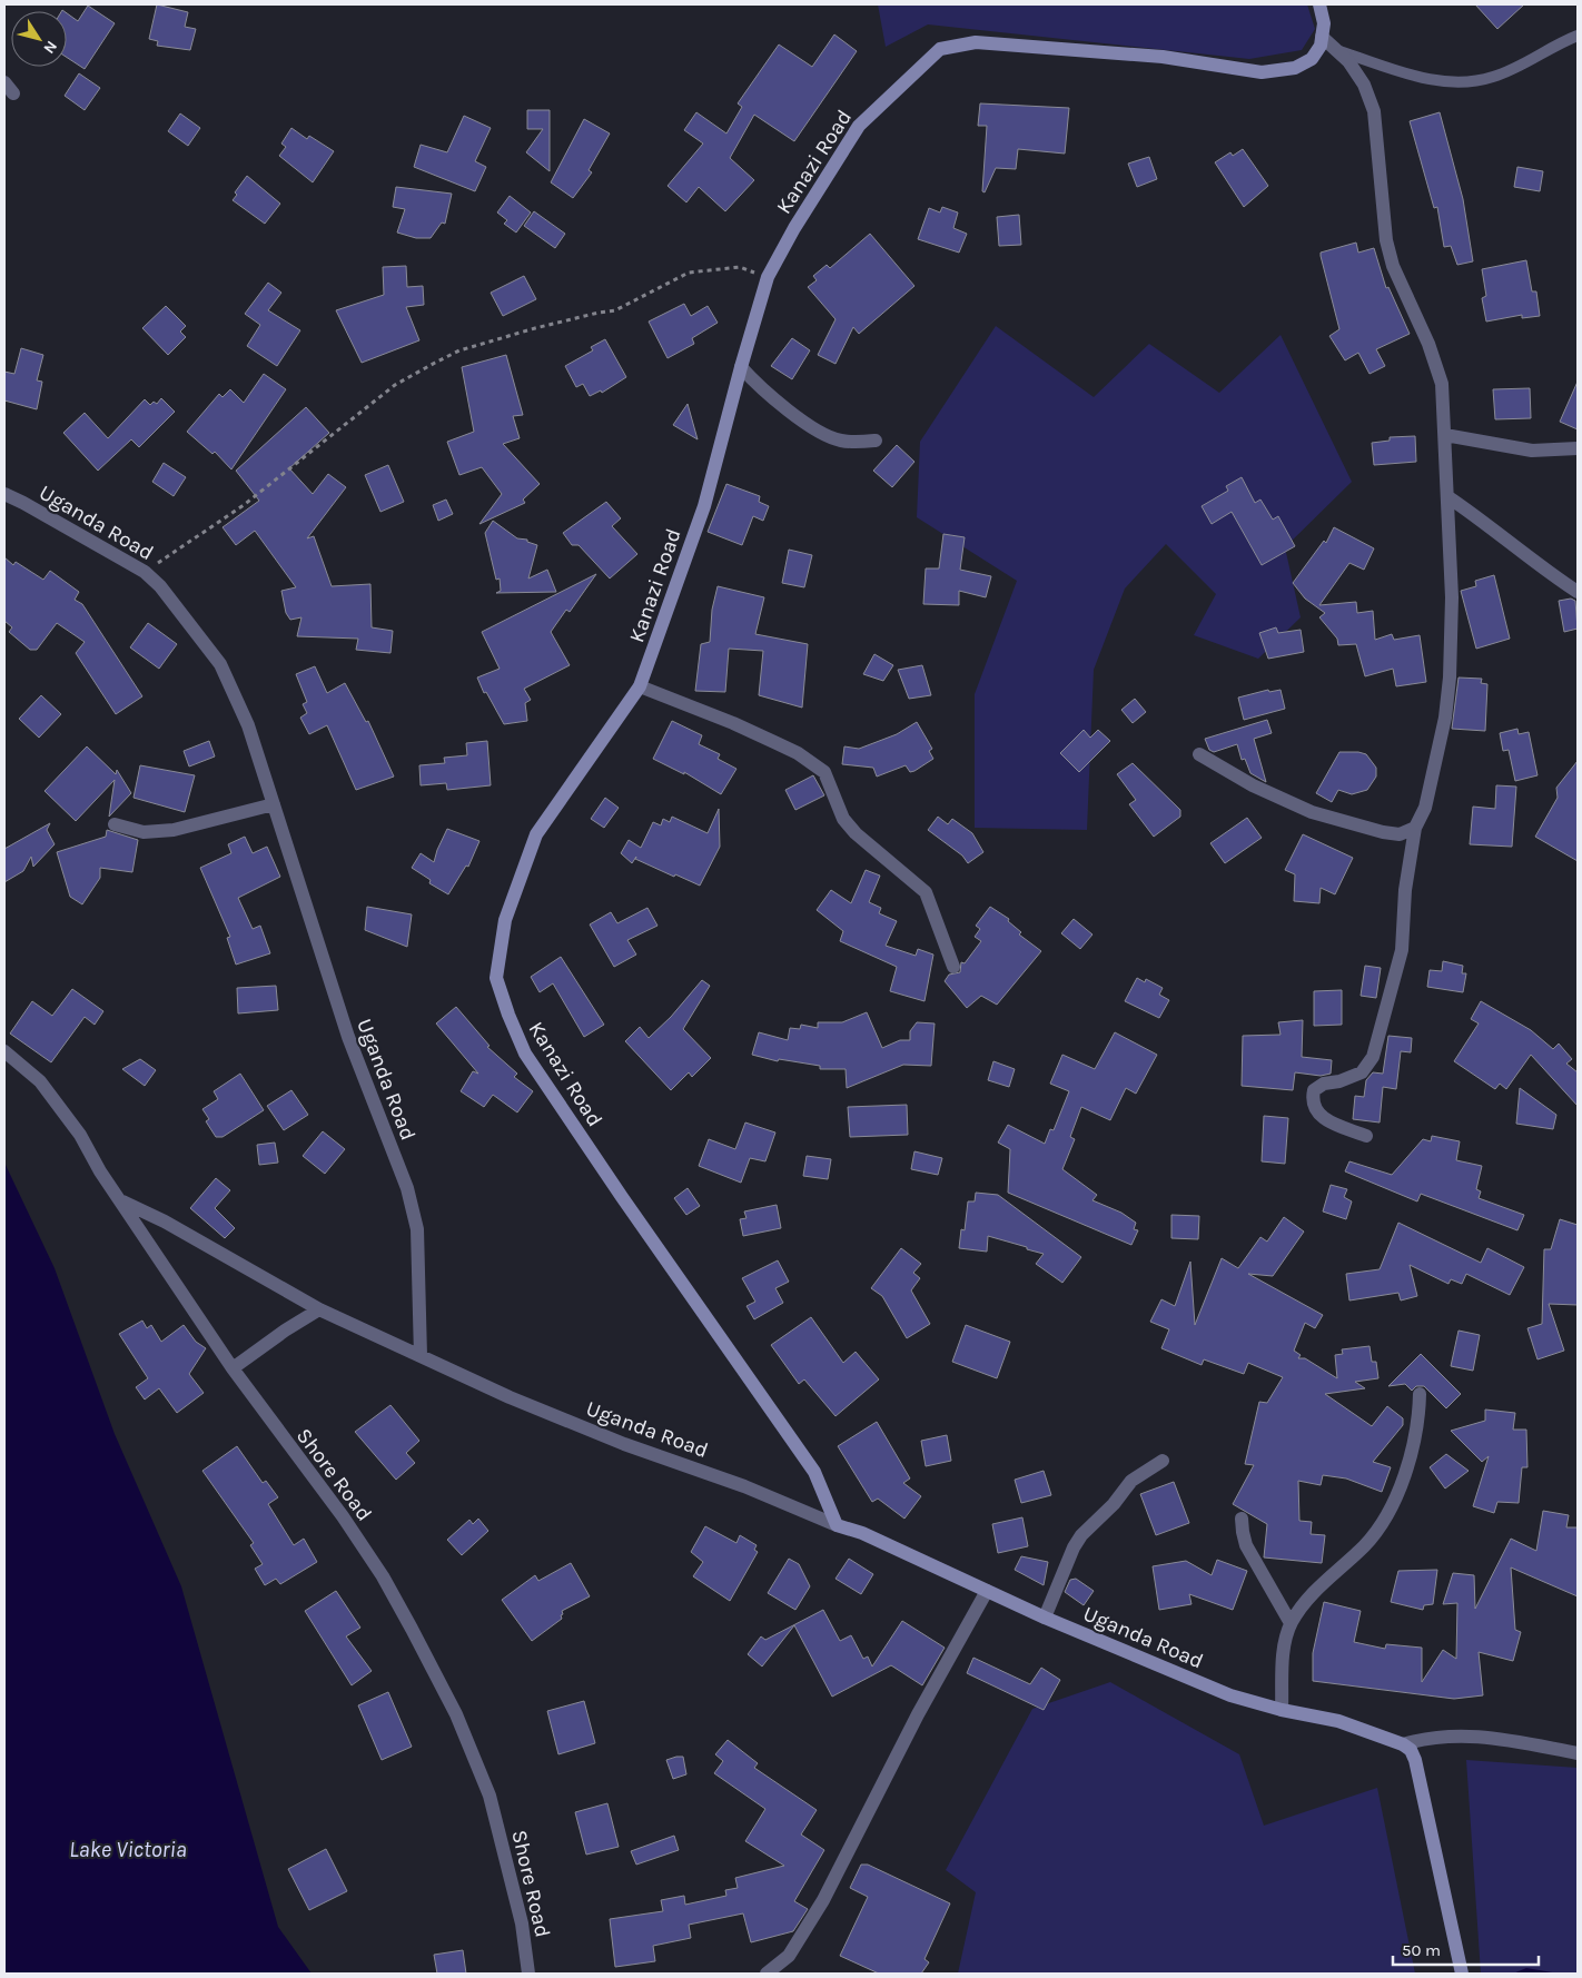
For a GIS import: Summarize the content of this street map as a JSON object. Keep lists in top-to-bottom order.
{
  "streets": {
    "main road": ["Kanazi Road", "Uganda Road"],
    "street": ["Shore Road"]
  },
  "crossings": [
    ["Kanazi Road", "Uganda Road"]
  ],
  "water": ["Lake Victoria"],
  "scale_bar": "50 m",
  "north": "bottom right"
}
